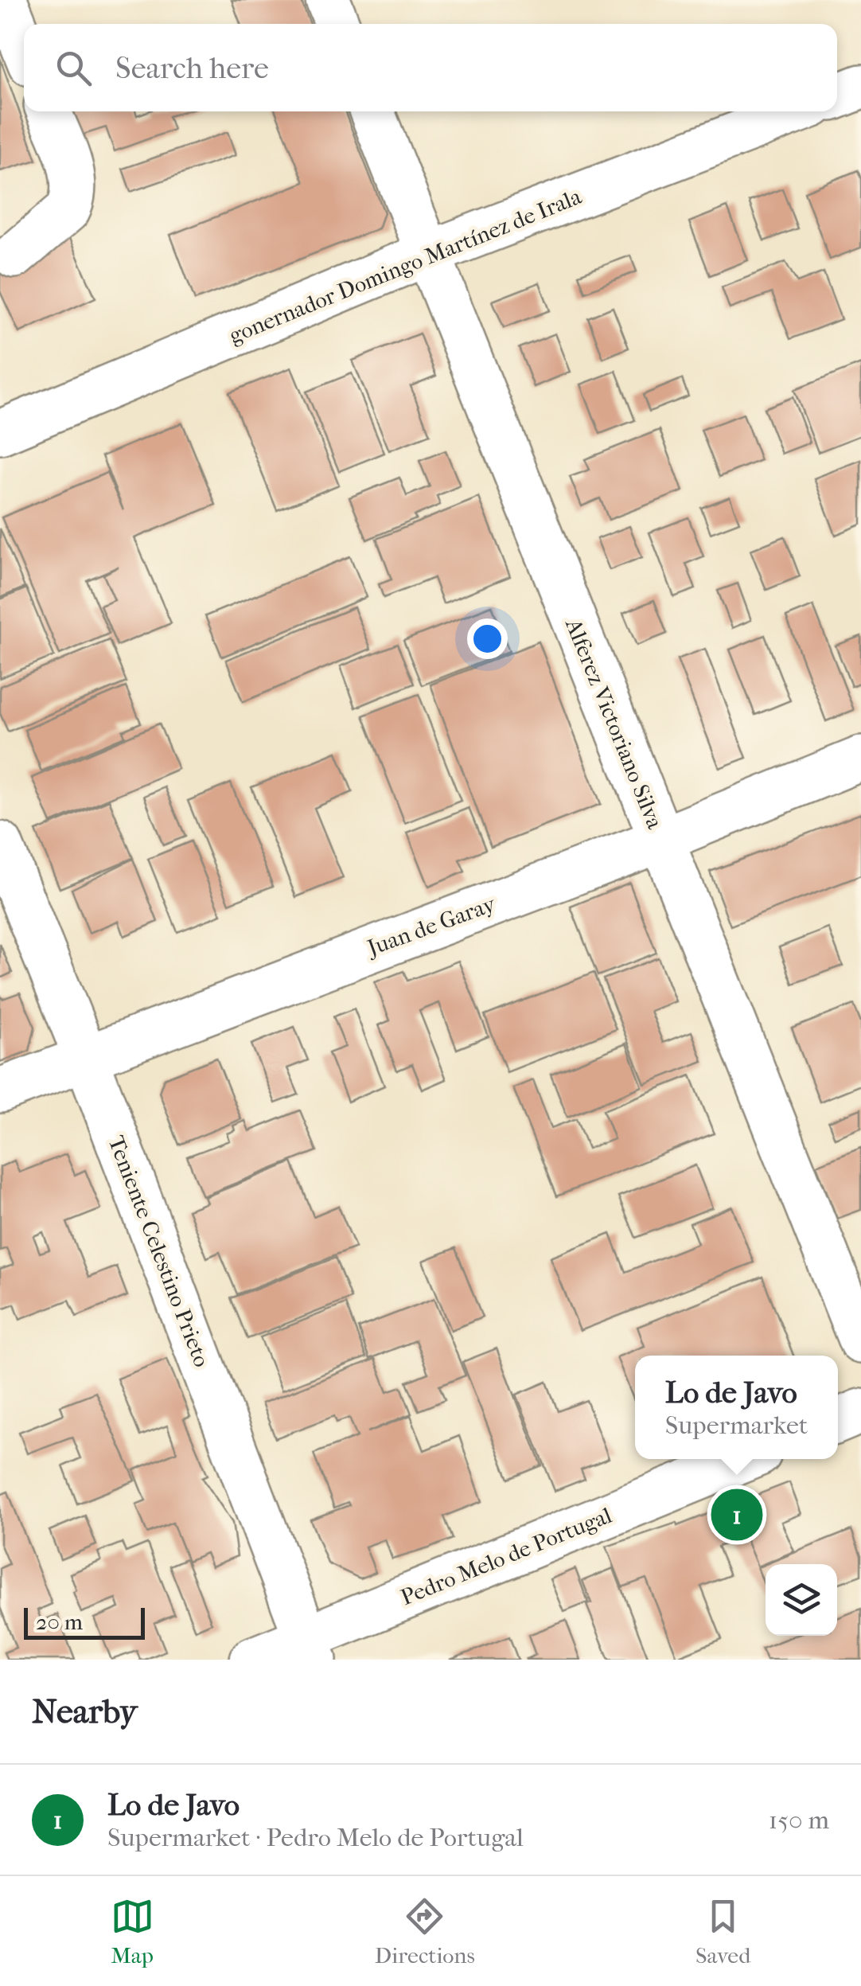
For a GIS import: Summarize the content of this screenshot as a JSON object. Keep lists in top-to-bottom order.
{
  "streets": {
    "street": [
      "gonernador Domingo Martínez de Irala",
      "Alferez Victoriano Silva",
      "Juan de Garay",
      "Teniente Celestino Prieto",
      "Pedro Melo de Portugal"
    ]
  },
  "crossings": [
    ["gonernador Domingo Martínez de Irala", "Alferez Victoriano Silva"],
    ["Alferez Victoriano Silva", "Juan de Garay"],
    ["Juan de Garay", "Teniente Celestino Prieto"],
    ["Teniente Celestino Prieto", "Pedro Melo de Portugal"]
  ],
  "scale_bar": "20 m",
  "page": {
    "search": "Search here",
    "popup": ["Lo de Javo", "Supermarket"],
    "pins": "1",
    "scale": "20 m",
    "heading": "Nearby",
    "list": [
      {
        "mark": "1",
        "name": "Lo de Javo",
        "note": "Supermarket · Pedro Melo de Portugal",
        "value": "150 m"
      }
    ],
    "nav": ["Map", "Directions", "Saved"]
  }
}
